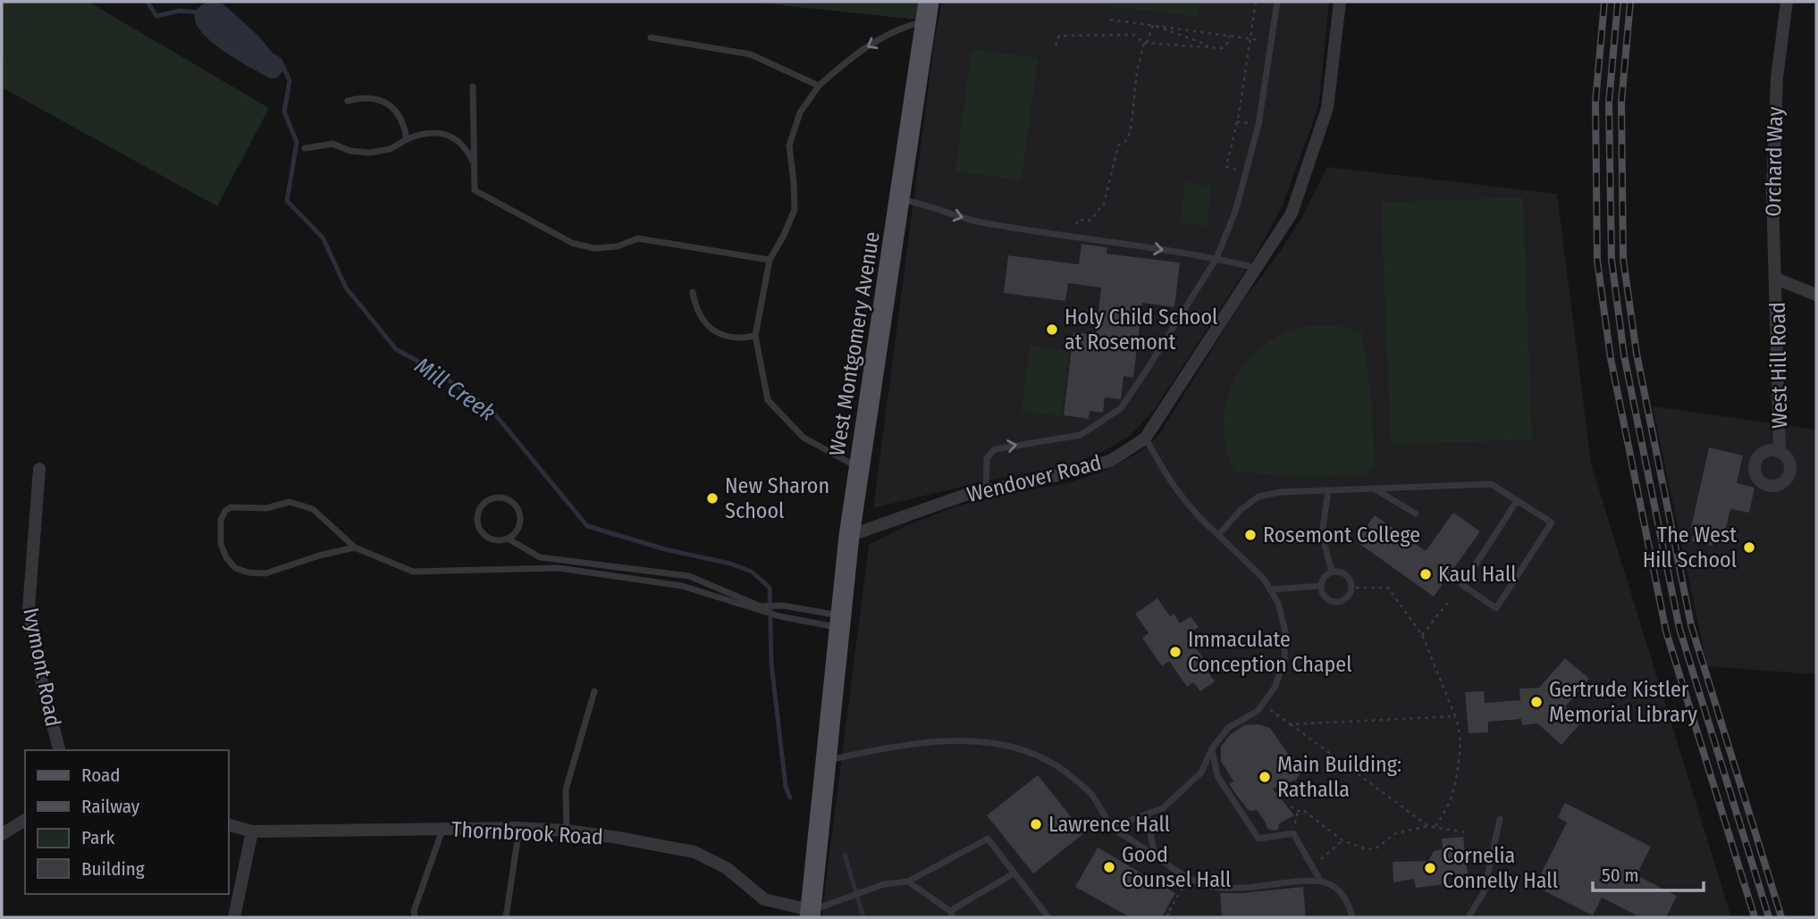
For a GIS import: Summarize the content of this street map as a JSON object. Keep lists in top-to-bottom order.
{
  "streets": {
    "main road": ["West Montgomery Avenue"],
    "street": [
      "Orchard Way",
      "West Hill Road",
      "Wendover Road",
      "Ivymont Road",
      "Thornbrook Road"
    ]
  },
  "crossings": [
    ["Orchard Way", "West Hill Road"],
    ["West Montgomery Avenue", "Wendover Road"],
    ["West Montgomery Avenue", "Thornbrook Road"]
  ],
  "water": ["Mill Creek"],
  "places": [
    "Holy Child School at Rosemont",
    "New Sharon School",
    "Rosemont College",
    "The West Hill School",
    "Kaul Hall",
    "Immaculate Conception Chapel",
    "Gertrude Kistler Memorial Library",
    "Main Building: Rathalla",
    "Lawrence Hall",
    "Good Counsel Hall",
    "Cornelia Connelly Hall"
  ],
  "legend": [
    "Road",
    "Railway",
    "Park",
    "Building"
  ],
  "scale_bar": "50 m"
}
